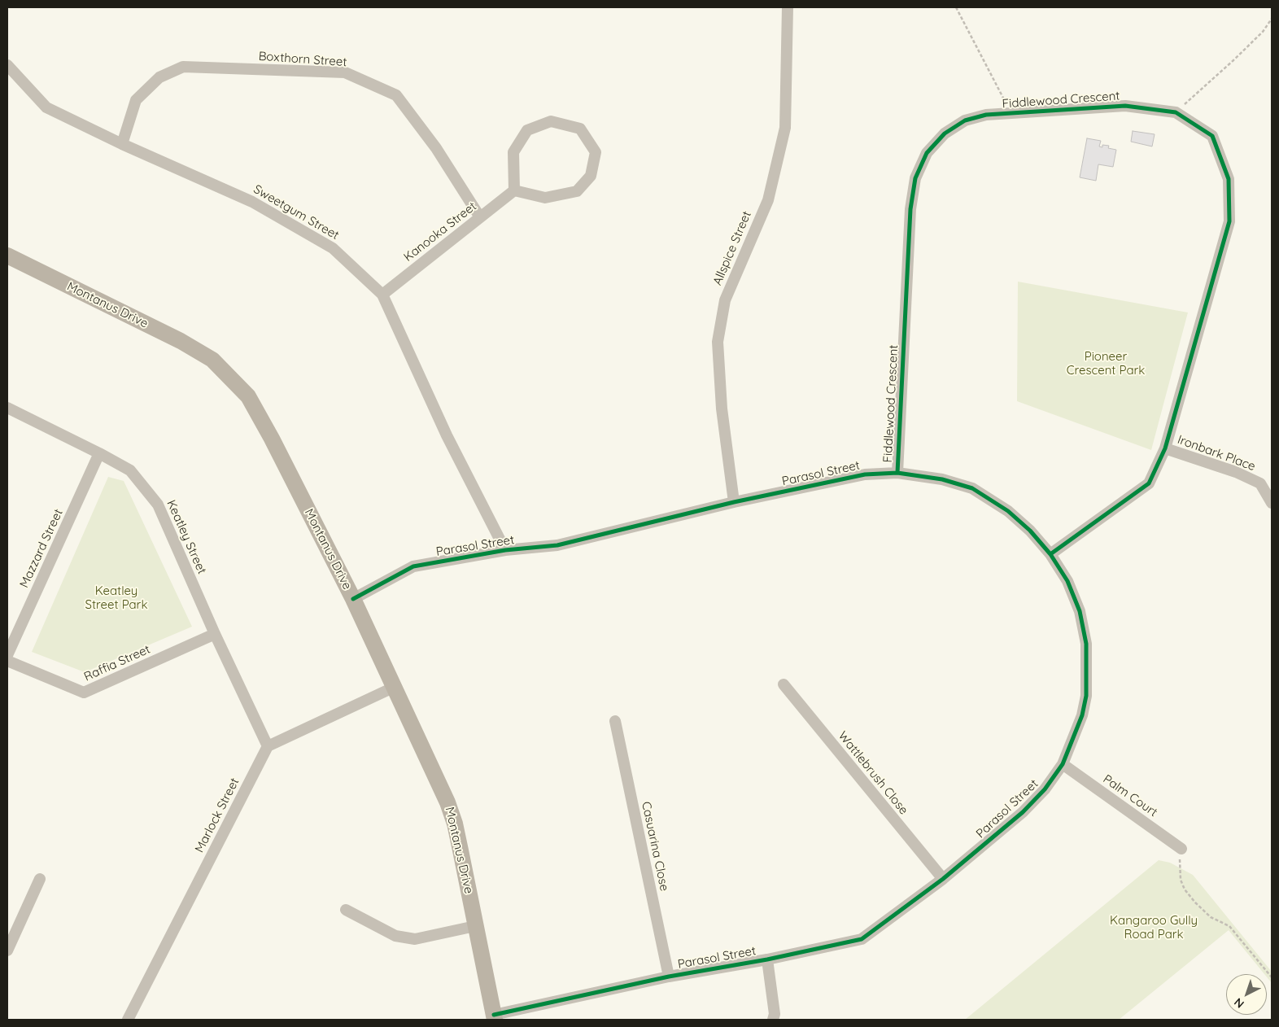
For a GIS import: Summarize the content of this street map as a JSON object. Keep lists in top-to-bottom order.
{
  "streets": {
    "street": [
      "Boxthorn Street",
      "Fiddlewood Crescent",
      "Sweetgum Street",
      "Kanooka Street",
      "Allspice Street",
      "Montanus Drive",
      "Ironbark Place",
      "Parasol Street",
      "Keatley Street",
      "Mazzard Street",
      "Raffia Street",
      "Wattlebrush Close",
      "Palm Court",
      "Marlock Street",
      "Casuarina Close"
    ]
  },
  "crossings": [
    ["Boxthorn Street", "Sweetgum Street"],
    ["Boxthorn Street", "Kanooka Street"],
    ["Fiddlewood Crescent", "Ironbark Place"],
    ["Fiddlewood Crescent", "Parasol Street"],
    ["Sweetgum Street", "Kanooka Street"],
    ["Sweetgum Street", "Parasol Street"],
    ["Allspice Street", "Parasol Street"],
    ["Montanus Drive", "Parasol Street"],
    ["Parasol Street", "Wattlebrush Close"],
    ["Parasol Street", "Palm Court"],
    ["Parasol Street", "Casuarina Close"],
    ["Keatley Street", "Mazzard Street"],
    ["Keatley Street", "Raffia Street"],
    ["Keatley Street", "Marlock Street"]
  ],
  "parks": ["Pioneer Crescent Park", "Keatley Street Park", "Kangaroo Gully Road Park"],
  "north": "bottom left"
}
